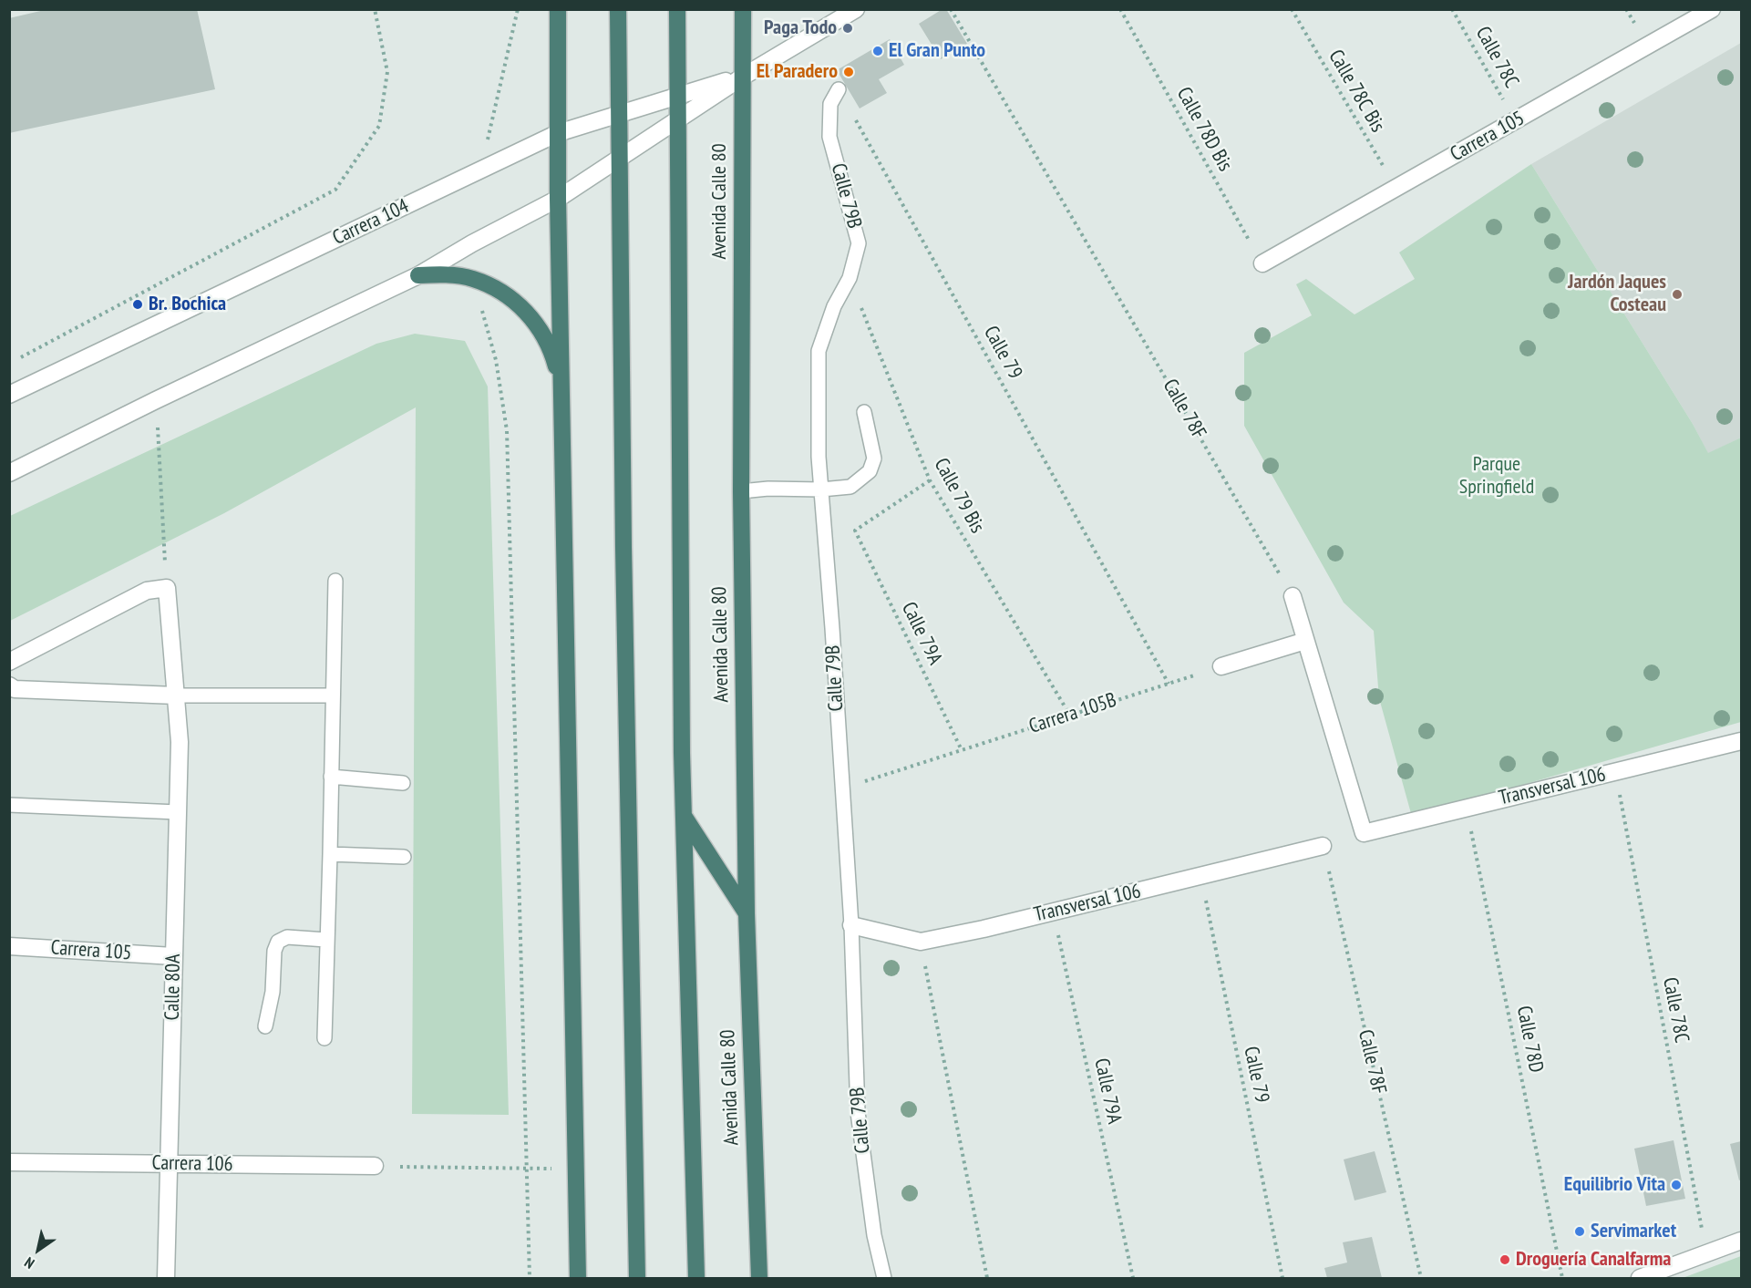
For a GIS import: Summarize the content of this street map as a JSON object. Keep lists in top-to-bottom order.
{
  "streets": {
    "highway": ["Avenida Calle 80"],
    "street": [
      "Carrera 105",
      "Carrera 104",
      "Transversal 106",
      "Calle 80A",
      "Carrera 106"
    ],
    "lane": ["Calle 79B"],
    "path": [
      "Calle 78C",
      "Calle 78C Bis",
      "Calle 78D Bis",
      "Calle 79",
      "Calle 78F",
      "Calle 79 Bis",
      "Calle 79A",
      "Carrera 105B",
      "Calle 78D"
    ]
  },
  "crossings": [
    ["Calle 78C", "Carrera 105"],
    ["Calle 78C", "Transversal 106"],
    ["Calle 78C Bis", "Carrera 105"],
    ["Calle 78D Bis", "Carrera 105"],
    ["Carrera 105", "Calle 80A"],
    ["Calle 79B", "Calle 79"],
    ["Calle 79B", "Calle 79 Bis"],
    ["Calle 79B", "Carrera 105B"],
    ["Calle 79B", "Transversal 106"],
    ["Avenida Calle 80", "Carrera 104"],
    ["Calle 79", "Carrera 105B"],
    ["Calle 79", "Transversal 106"],
    ["Calle 78F", "Transversal 106"],
    ["Calle 79 Bis", "Calle 79A"],
    ["Calle 79 Bis", "Carrera 105B"],
    ["Calle 79A", "Carrera 105B"],
    ["Calle 79A", "Transversal 106"],
    ["Transversal 106", "Calle 78D"],
    ["Calle 80A", "Carrera 106"]
  ],
  "parks": ["Parque Springfield"],
  "places": [
    "Paga Todo",
    "El Gran Punto",
    "El Paradero",
    "Jardón Jaques Costeau",
    "Br. Bochica",
    "Equilibrio Vita",
    "Servimarket",
    "Droguería Canalfarma"
  ],
  "north": "bottom left"
}
